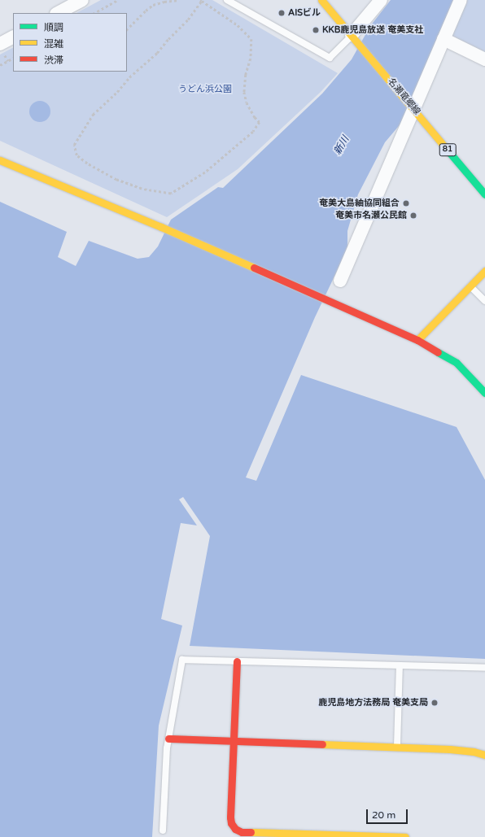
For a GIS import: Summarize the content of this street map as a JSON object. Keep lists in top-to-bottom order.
{
  "streets": {
    "street": ["名瀬竜郷線", "81"]
  },
  "water": ["新川"],
  "parks": ["うどん浜公園"],
  "places": [
    "AISビル",
    "KKB鹿児島放送 奄美支社",
    "奄美大島紬協同組合",
    "奄美市名瀬公民館",
    "鹿児島地方法務局 奄美支局"
  ],
  "legend": ["順調", "混雑", "渋滞"],
  "scale_bar": "20 m"
}
